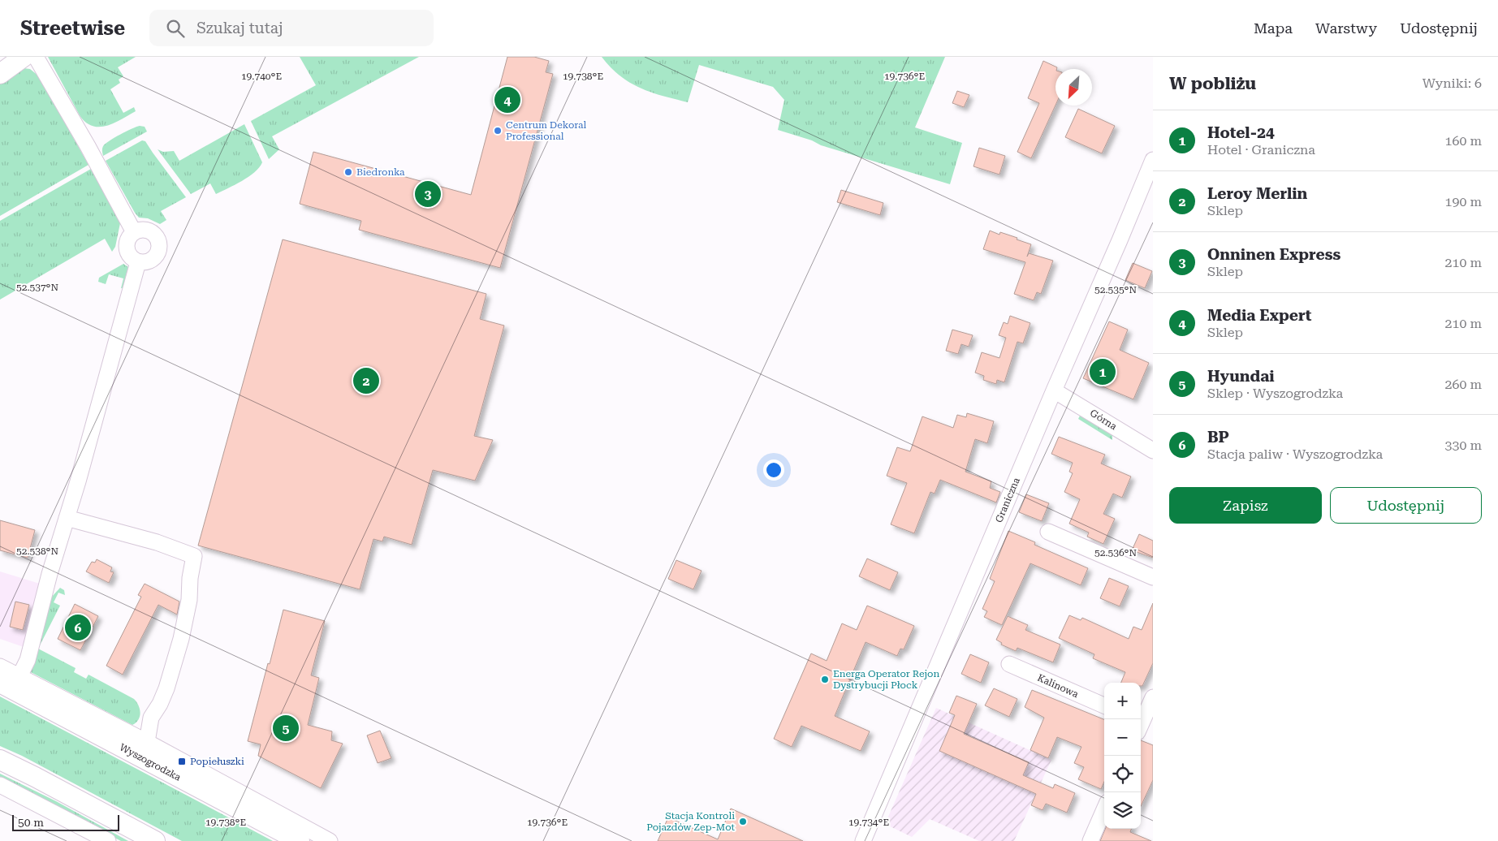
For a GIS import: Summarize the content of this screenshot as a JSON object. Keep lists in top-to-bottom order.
{
  "streets": {
    "main road": ["Wyszogrodzka"],
    "street": ["Górna", "Graniczna", "Kalinowa"]
  },
  "crossings": [
    ["Górna", "Graniczna"]
  ],
  "places": {
    "other": [
      "Centrum Dekoral Professional",
      "Biedronka",
      "Energa Operator Rejon Dystrybucji Płock",
      "Stacja Kontroli Pojazdów Zep-Mot"
    ],
    "transit": ["Popiełuszki"]
  },
  "scale_bar": "50 m",
  "north": "bottom left",
  "page": {
    "header": "Streetwise",
    "search": "Szukaj tutaj",
    "nav": ["Mapa", "Warstwy", "Udostępnij"],
    "heading": ["W pobliżu", "Wyniki: 6"],
    "pins": [
      "4",
      "3",
      "1",
      "2",
      "6",
      "5"
    ],
    "list": [
      {
        "mark": "1",
        "name": "Hotel-24",
        "note": "Hotel · Graniczna",
        "value": "160 m"
      },
      {
        "mark": "2",
        "name": "Leroy Merlin",
        "note": "Sklep",
        "value": "190 m"
      },
      {
        "mark": "3",
        "name": "Onninen Express",
        "note": "Sklep",
        "value": "210 m"
      },
      {
        "mark": "4",
        "name": "Media Expert",
        "note": "Sklep",
        "value": "210 m"
      },
      {
        "mark": "5",
        "name": "Hyundai",
        "note": "Sklep · Wyszogrodzka",
        "value": "260 m"
      },
      {
        "mark": "6",
        "name": "BP",
        "note": "Stacja paliw · Wyszogrodzka",
        "value": "330 m"
      }
    ],
    "buttons": ["Zapisz", "Udostępnij"],
    "map_buttons": ["+", "−"],
    "scale": "50 m"
  },
  "coordinates": [
    "19.740°E",
    "19.738°E",
    "19.736°E",
    "52.537°N",
    "52.535°N",
    "52.538°N",
    "52.536°N",
    "19.734°E"
  ]
}
